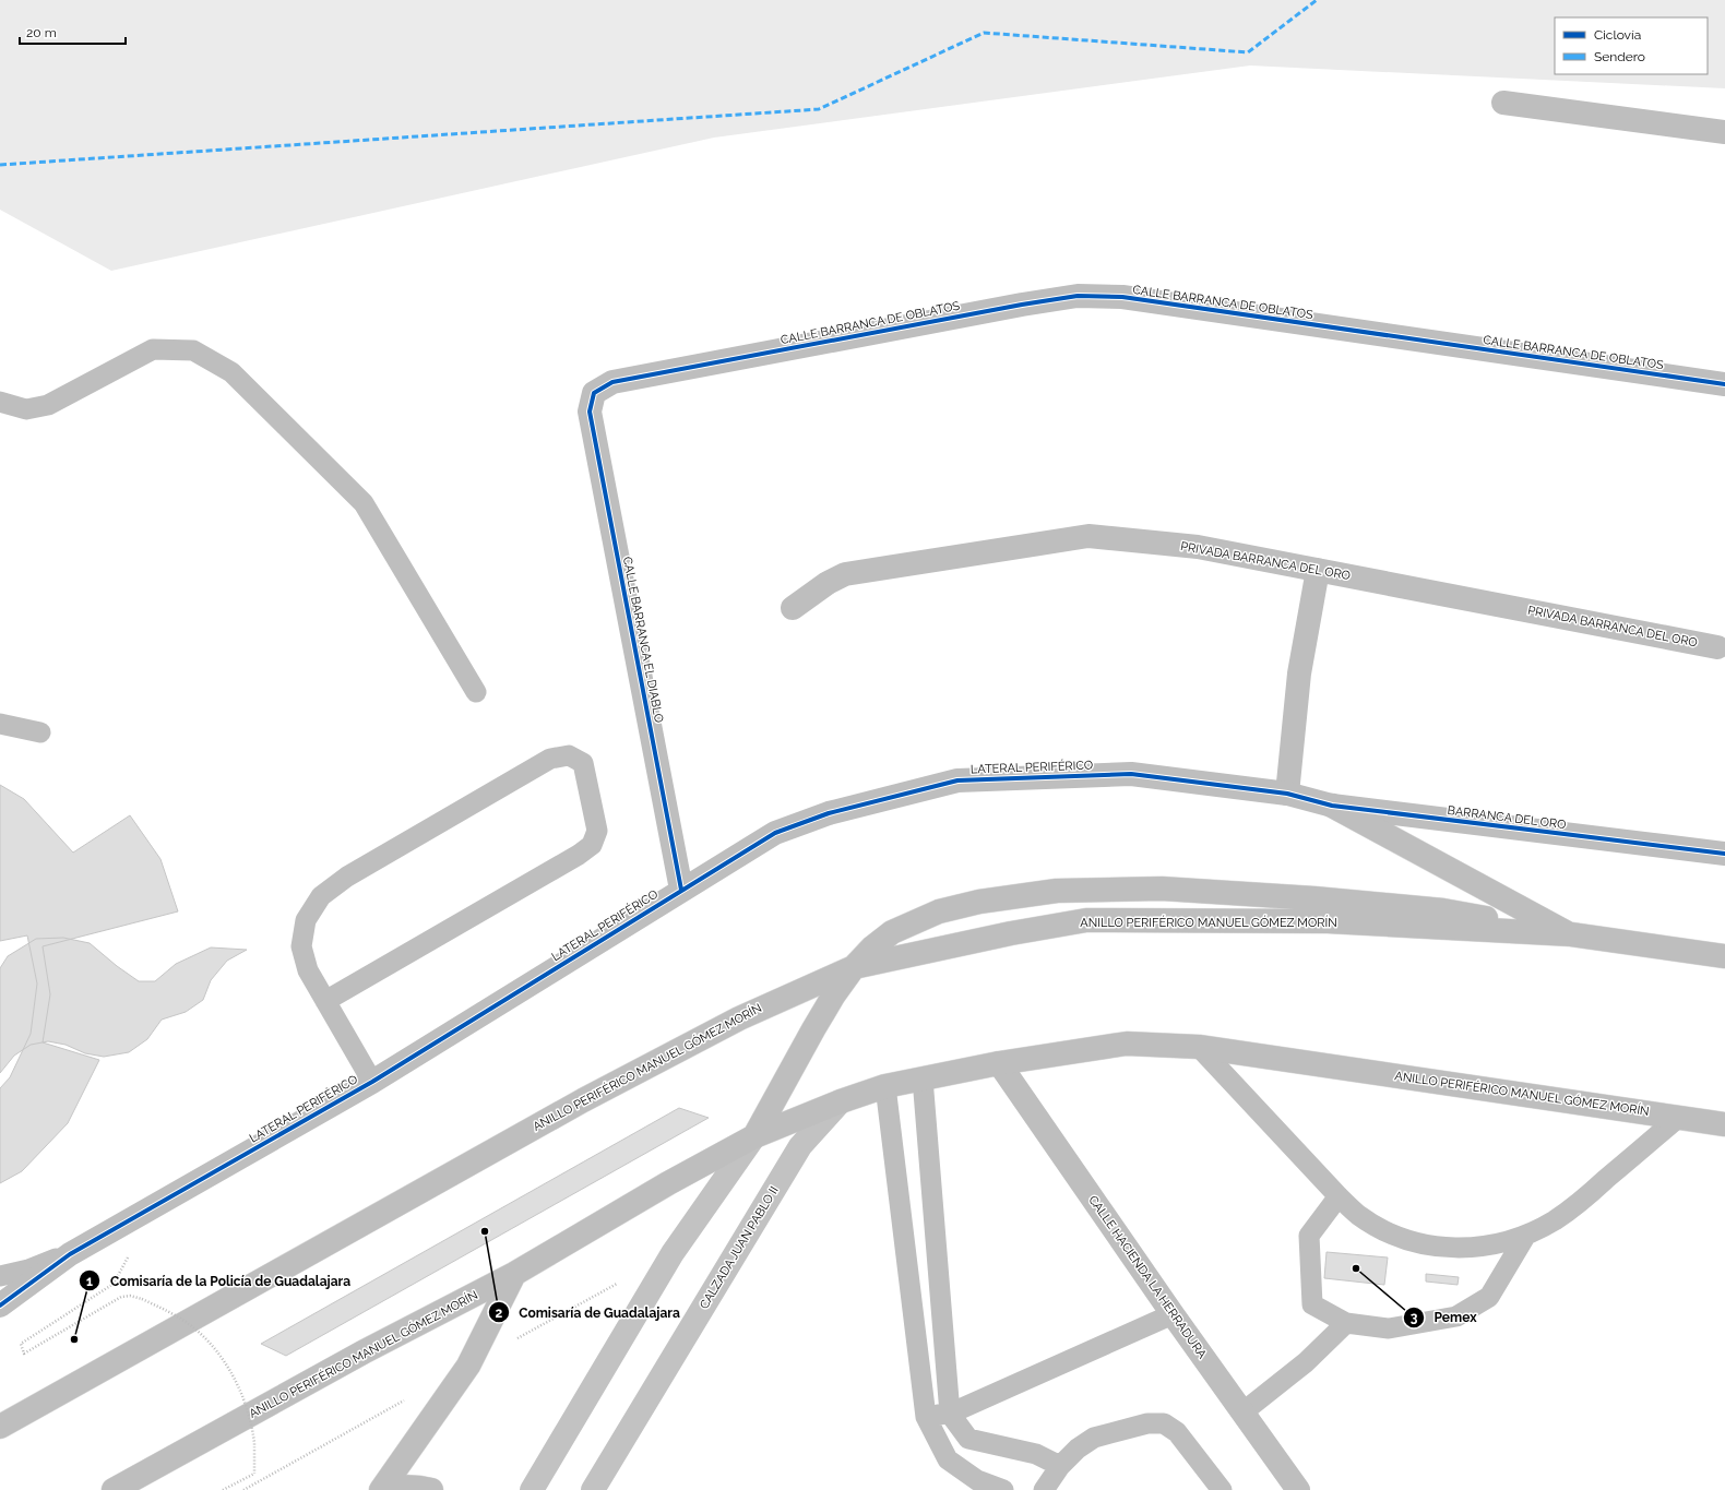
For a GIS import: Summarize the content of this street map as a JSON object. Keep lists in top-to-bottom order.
{
  "streets": {
    "main road": [
      "CALLE BARRANCA DE OBLATOS",
      "PRIVADA BARRANCA DEL ORO",
      "CALLE BARRANCA EL DIABLO",
      "LATERAL PERIFÉRICO",
      "BARRANCA DEL ORO",
      "ANILLO PERIFÉRICO MANUEL GÓMEZ MORÍN",
      "CALZADA JUAN PABLO II",
      "CALLE HACIENDA LA HERRADURA"
    ]
  },
  "crossings": [
    ["CALLE BARRANCA DE OBLATOS", "CALLE BARRANCA EL DIABLO"],
    ["CALLE BARRANCA EL DIABLO", "LATERAL PERIFÉRICO"],
    ["LATERAL PERIFÉRICO", "BARRANCA DEL ORO"],
    ["ANILLO PERIFÉRICO MANUEL GÓMEZ MORÍN", "CALZADA JUAN PABLO II"],
    ["ANILLO PERIFÉRICO MANUEL GÓMEZ MORÍN", "CALLE HACIENDA LA HERRADURA"]
  ],
  "places": ["Comisaría de Guadalajara", "Pemex", "Comisaría de la Policía de Guadalajara"],
  "legend": ["Ciclovía", "Sendero"],
  "scale_bar": "20 m"
}
